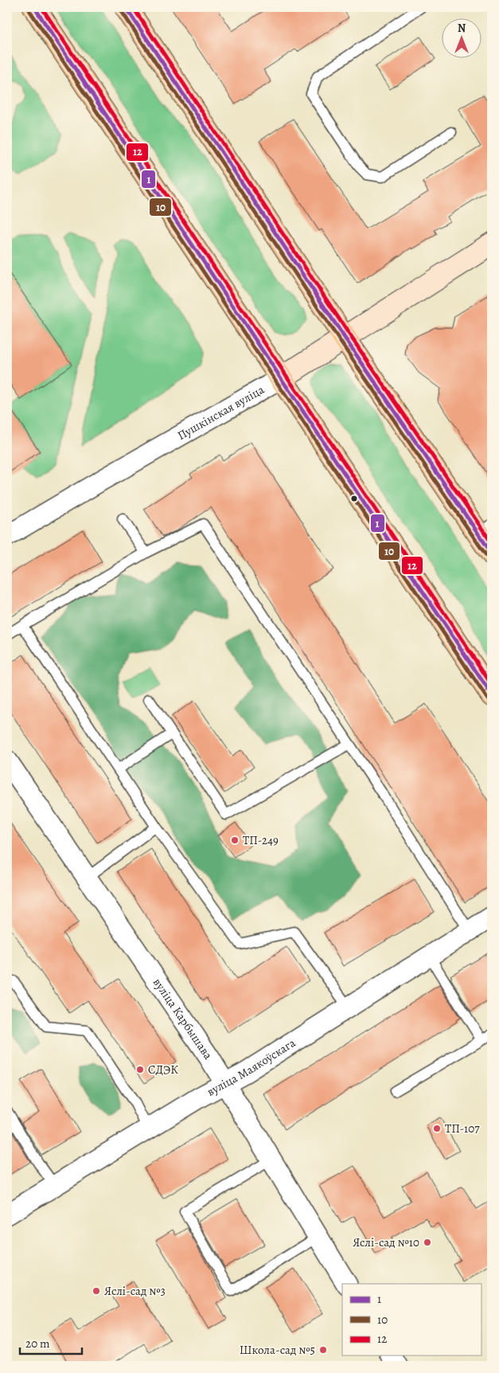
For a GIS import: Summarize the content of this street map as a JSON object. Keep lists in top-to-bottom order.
{
  "streets": {
    "main road": ["Пушкінская вуліца"],
    "street": ["вуліца Карбышава", "вуліца Маякоўскага"]
  },
  "crossings": [
    ["вуліца Карбышава", "вуліца Маякоўскага"]
  ],
  "places": [
    "ТП-249",
    "СДЭК",
    "ТП-107",
    "Яслі-сад №10",
    "Яслі-сад №3",
    "Школа-сад №5"
  ],
  "lines": ["transit line 1", "transit line 12", "transit line 10"],
  "legend": ["1", "10", "12"],
  "scale_bar": "20 m",
  "north": "top"
}
